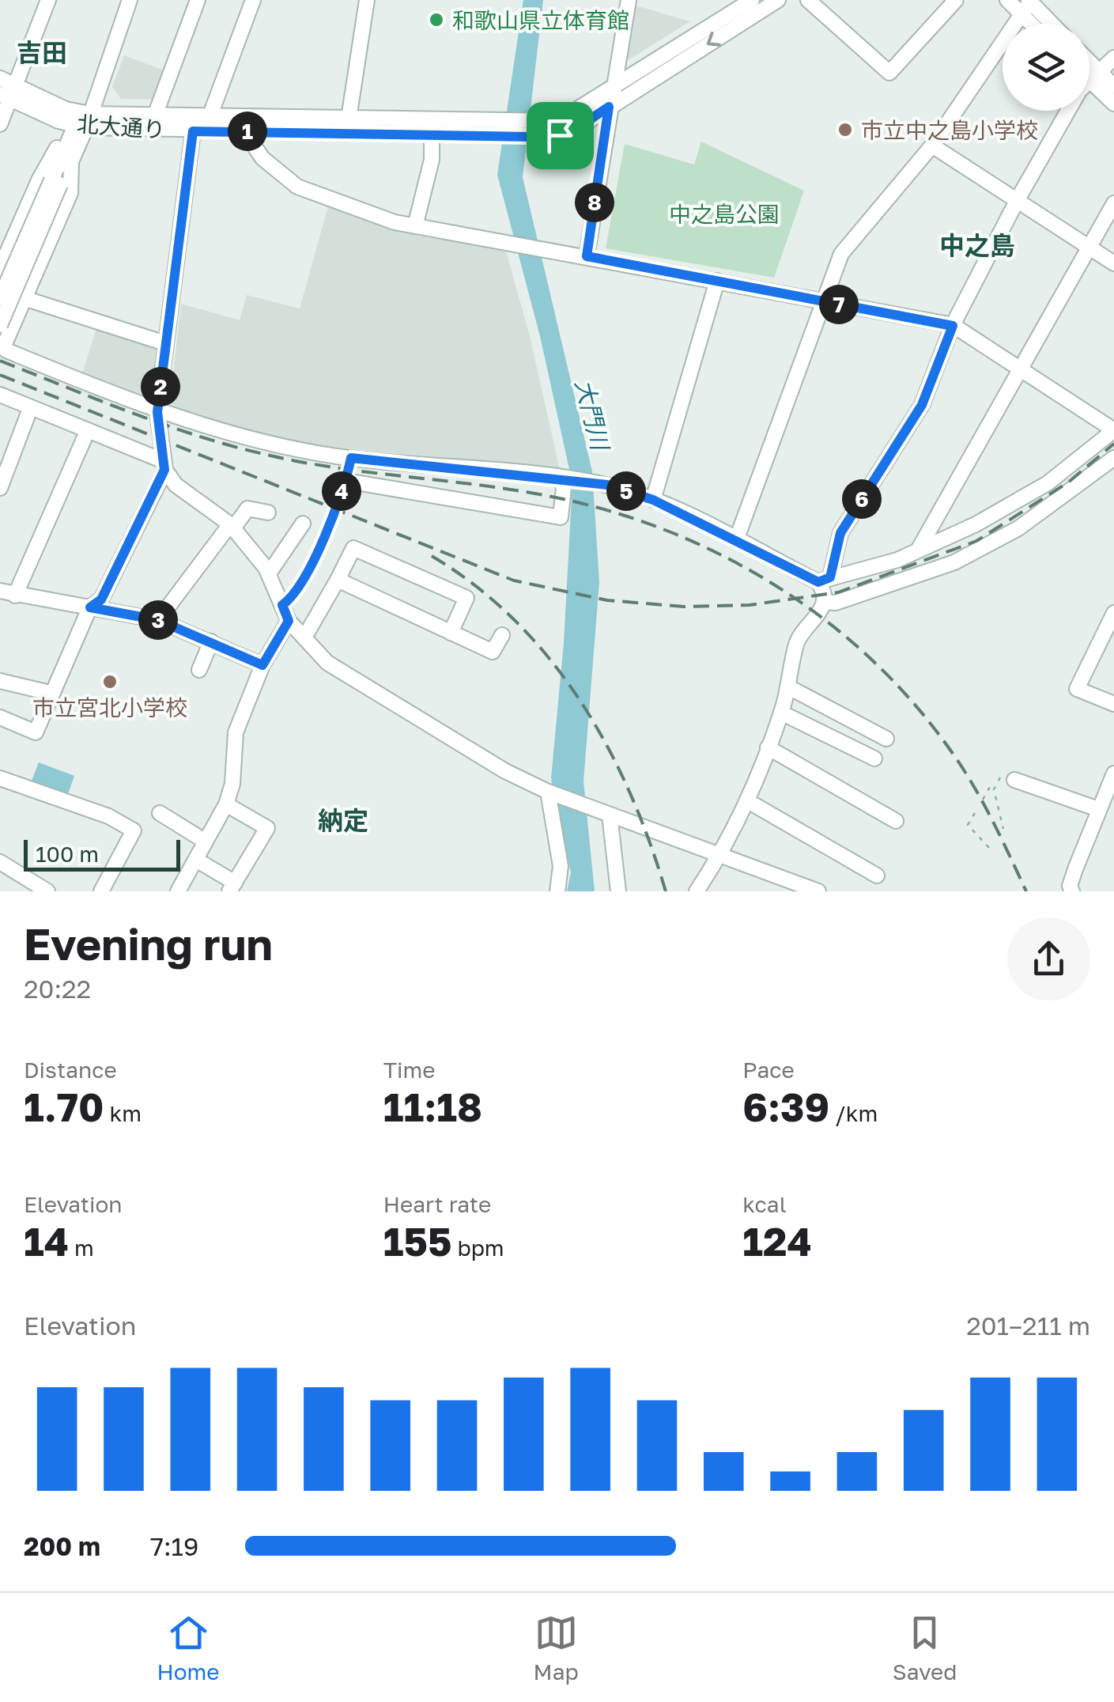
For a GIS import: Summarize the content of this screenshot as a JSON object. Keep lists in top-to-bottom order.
{
  "streets": {
    "street": ["北大通り"]
  },
  "districts": ["吉田", "中之島", "納定"],
  "water": ["大門川"],
  "parks": ["中之島公園"],
  "places": ["和歌山県立体育館", "市立中之島小学校", "市立宮北小学校"],
  "scale_bar": "100 m",
  "page": {
    "pins": [
      "1",
      "8",
      "7",
      "2",
      "4",
      "5",
      "6",
      "3"
    ],
    "scale": "100 m",
    "heading": ["Evening run", "20:22"],
    "stats": [
      ["Distance", "1.70 km"],
      ["Time", "11:18"],
      ["Pace", "6:39 /km"],
      ["Elevation", "14 m"],
      ["Heart rate", "155 bpm"],
      ["kcal", "124"]
    ],
    "chart": ["Elevation", "201–211 m"],
    "list": [
      {
        "name": "200 m",
        "note": "7:19"
      }
    ],
    "tabs": ["Home", "Map", "Saved"]
  }
}
